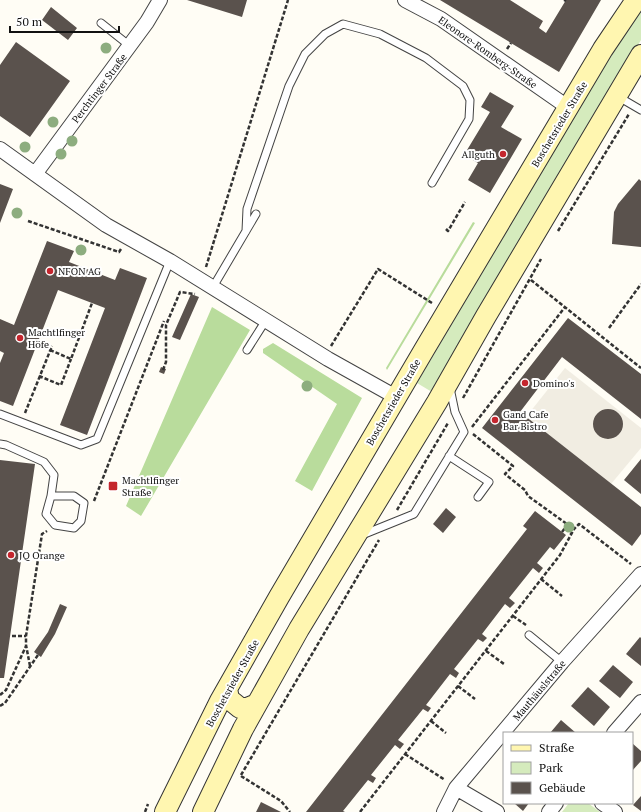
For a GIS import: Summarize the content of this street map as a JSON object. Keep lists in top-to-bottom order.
{
  "streets": {
    "main road": ["Boschetsrieder Straße"],
    "street": ["Eleonore-Romberg-Straße", "Perchtinger Straße", "Mauthäuslstraße"]
  },
  "crossings": [
    ["Eleonore-Romberg-Straße", "Boschetsrieder Straße"]
  ],
  "places": {
    "other": [
      "Allguth",
      "NFON AG",
      "Machtlfinger Höfe",
      "Domino's",
      "Gand Cafe Bar Bistro",
      "JQ Orange"
    ],
    "transit": ["Machtlfinger Straße"]
  },
  "legend": ["Straße", "Park", "Gebäude"],
  "scale_bar": "50 m"
}
